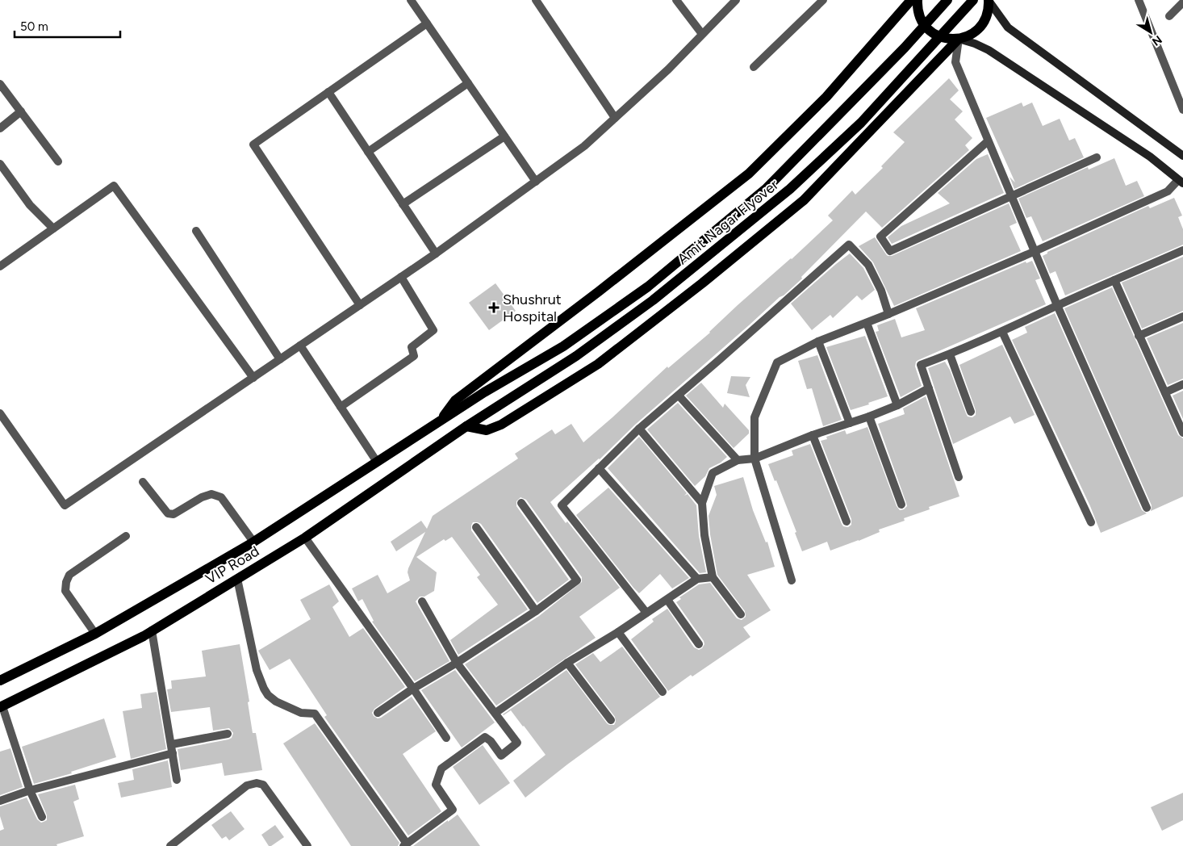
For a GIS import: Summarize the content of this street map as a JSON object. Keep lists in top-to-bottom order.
{
  "streets": {
    "main road": ["Amit Nagar Flyover", "VIP Road"]
  },
  "crossings": [
    ["Amit Nagar Flyover", "VIP Road"]
  ],
  "places": {
    "health": ["Shushrut Hospital"]
  },
  "scale_bar": "50 m",
  "north": "bottom right"
}
